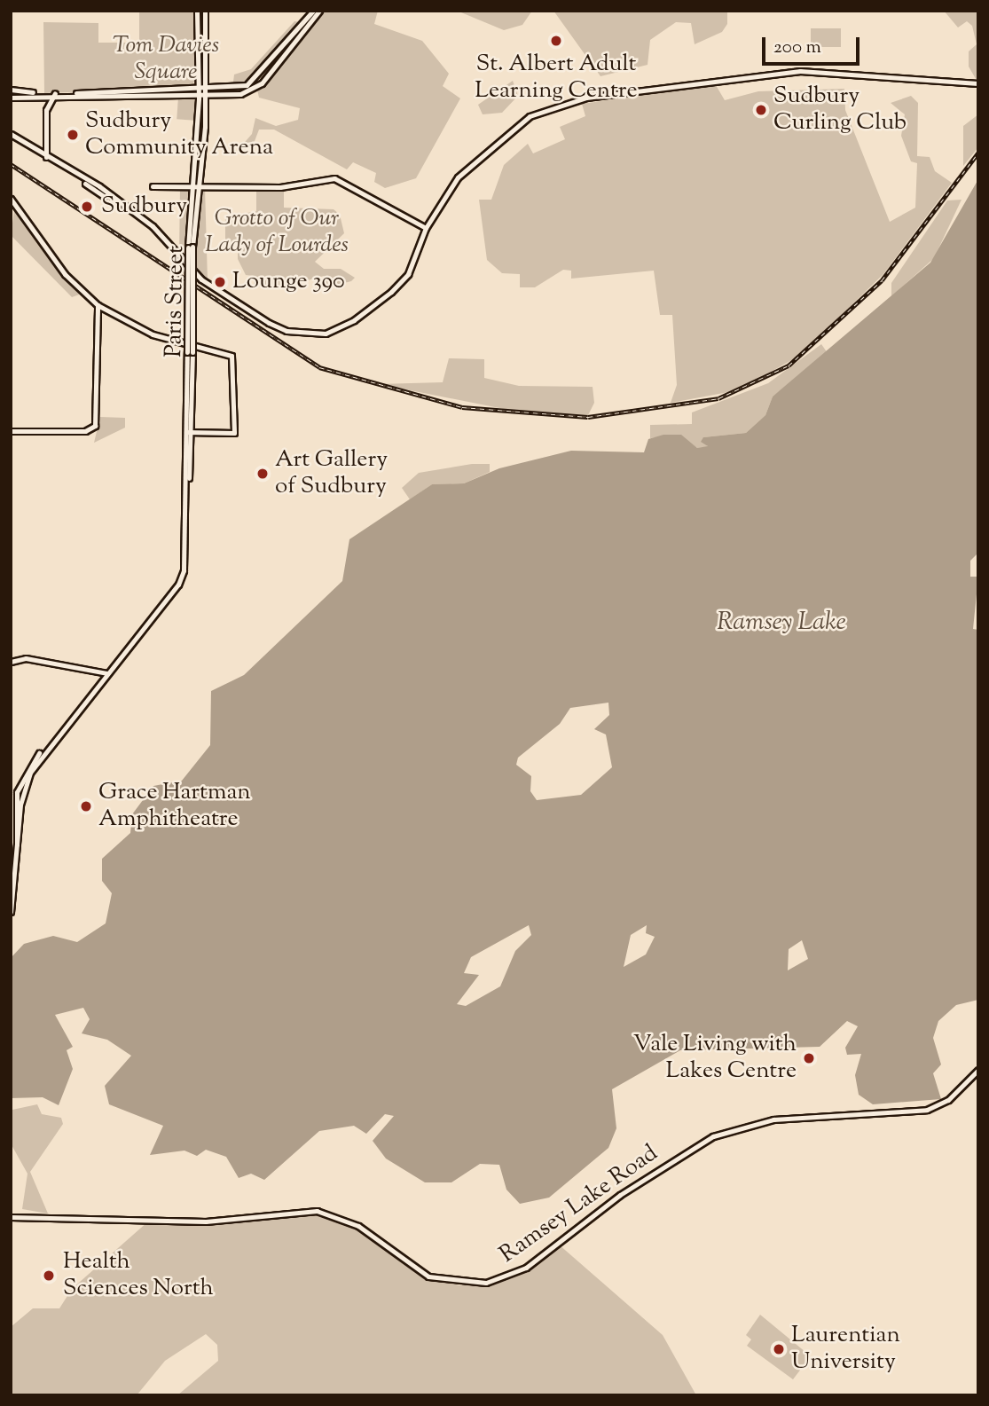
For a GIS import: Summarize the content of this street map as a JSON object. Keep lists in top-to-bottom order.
{
  "streets": {
    "main road": ["Paris Street", "Ramsey Lake Road"]
  },
  "water": ["Ramsey Lake"],
  "parks": ["Tom Davies Square", "Grotto of Our Lady of Lourdes"],
  "places": [
    "St. Albert Adult Learning Centre",
    "Sudbury Curling Club",
    "Sudbury Community Arena",
    "Sudbury",
    "Lounge 390",
    "Art Gallery of Sudbury",
    "Grace Hartman Amphitheatre",
    "Vale Living with Lakes Centre",
    "Health Sciences North",
    "Laurentian University"
  ],
  "scale_bar": "200 m"
}
